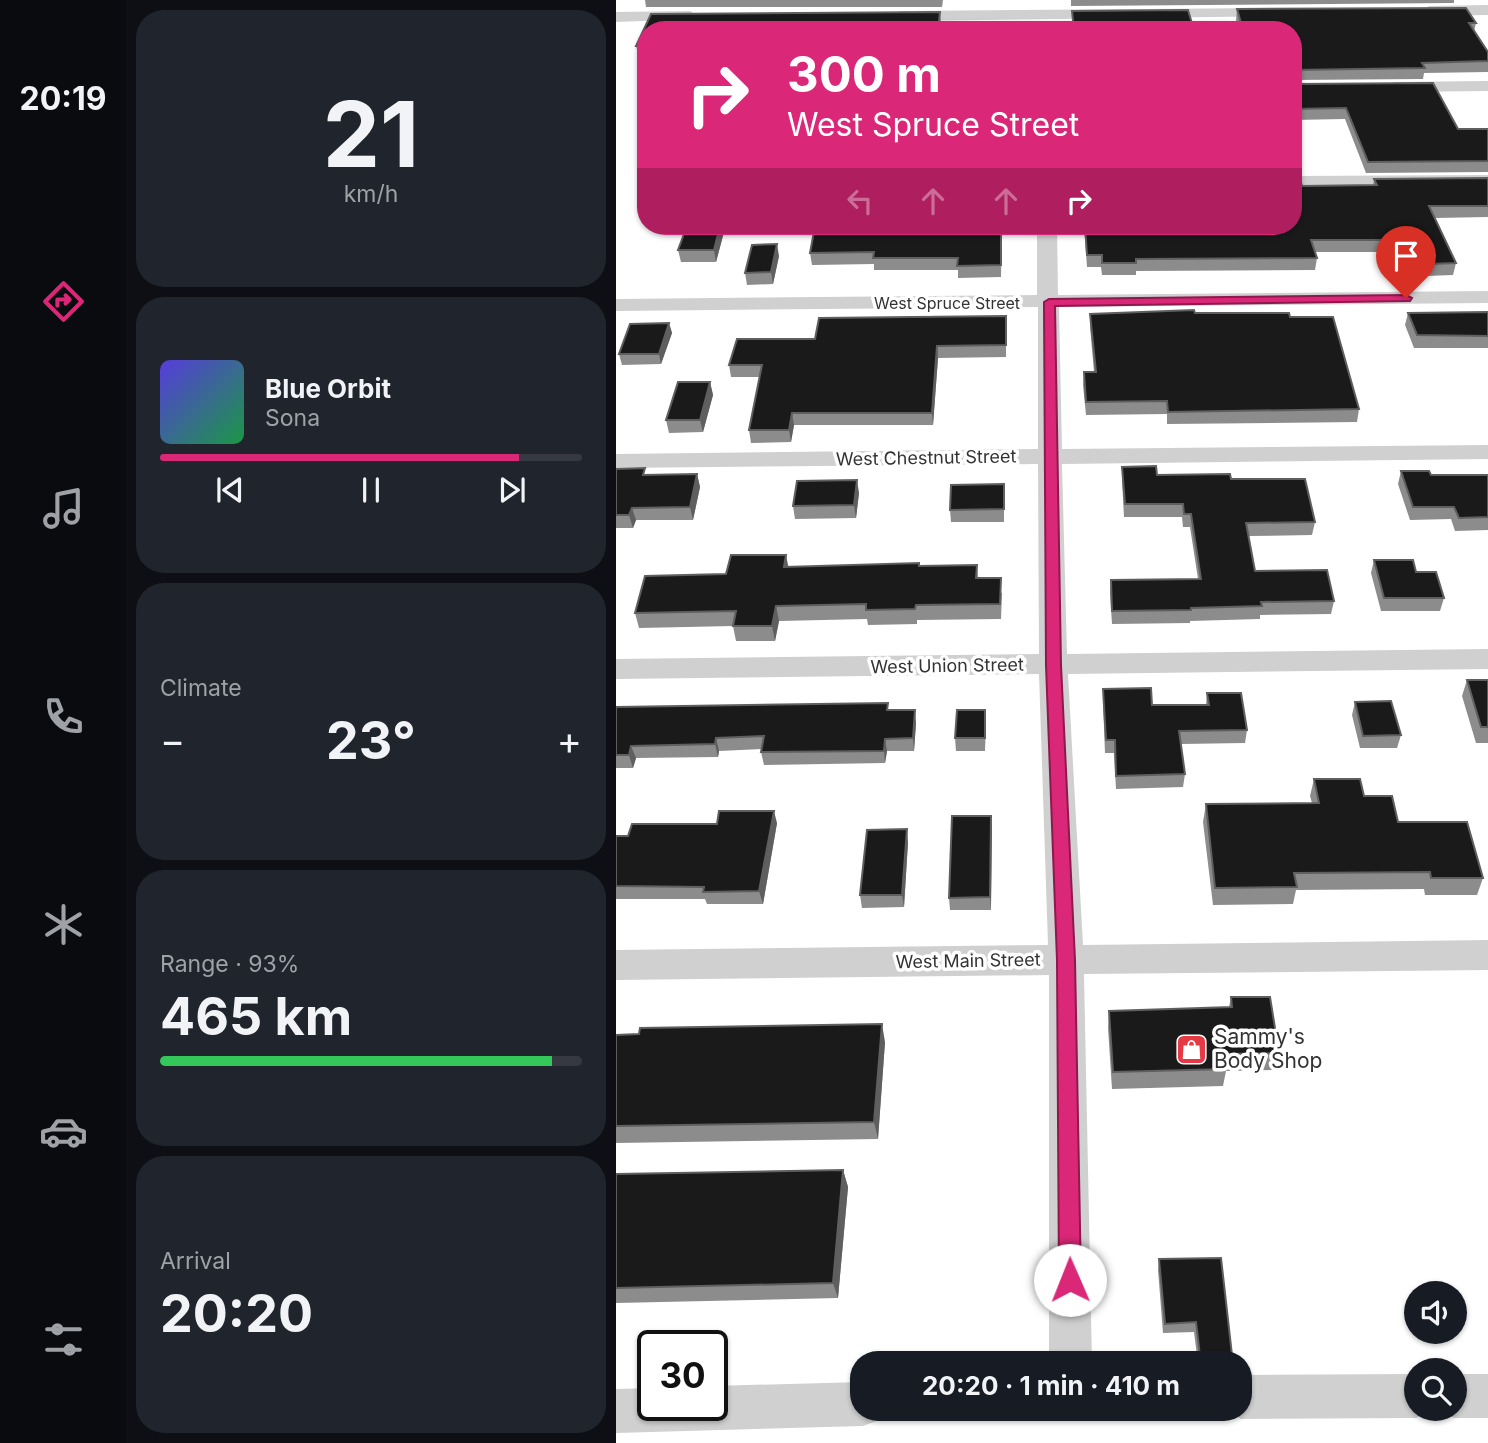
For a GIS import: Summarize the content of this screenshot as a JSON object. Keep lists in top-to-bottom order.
{
  "streets": {
    "street": [
      "West Spruce Street",
      "West Chestnut Street",
      "West Union Street",
      "West Main Street"
    ]
  },
  "places": {
    "shop": ["Sammy's Body Shop"]
  },
  "page": {
    "tabs": "20:19",
    "tile": [
      ["21", "km/h"],
      "Climate",
      ["Range · 93%", "465 km"],
      ["Arrival", "20:20"]
    ],
    "turn": ["300 m", "West Spruce Street"],
    "song": ["Blue Orbit", "Sona"],
    "heat": ["−", "23°", "+"],
    "limit": "30",
    "trip": "20:20 · 1 min · 410 m"
  }
}
